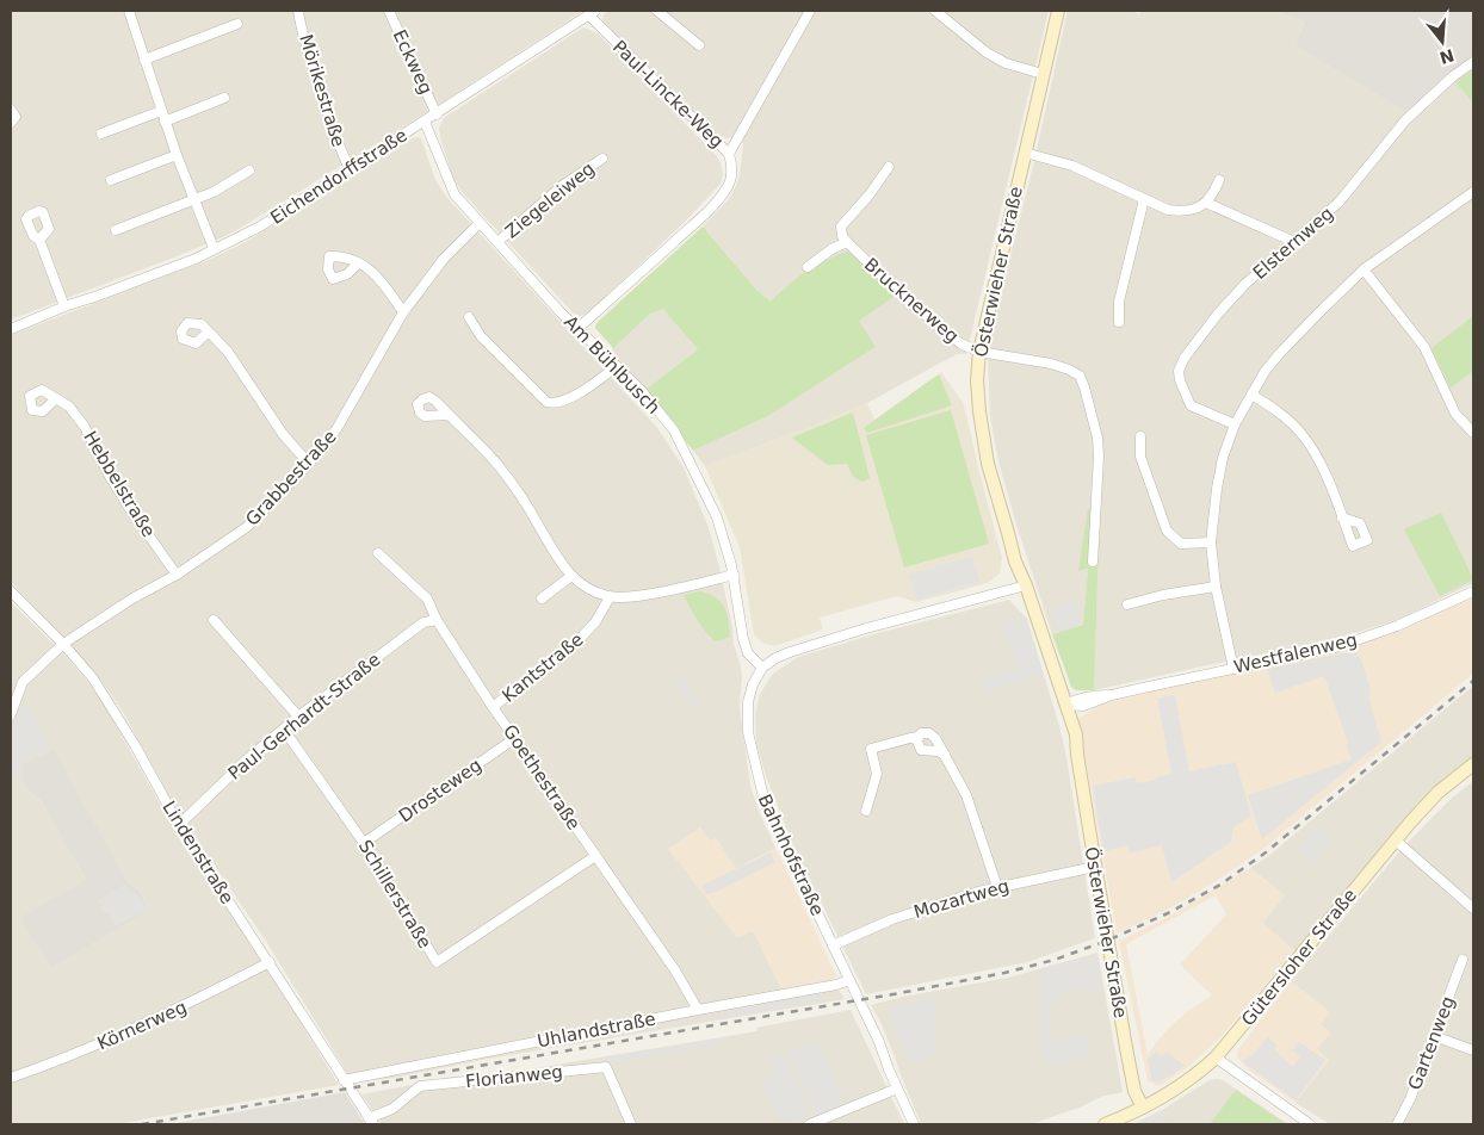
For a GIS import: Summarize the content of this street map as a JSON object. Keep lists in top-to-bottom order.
{
  "streets": {
    "street": [
      "Eckweg",
      "Mörikestraße",
      "Paul-Lincke-Weg",
      "Eichendorffstraße",
      "Ziegeleiweg",
      "Elsternweg",
      "Österwieher Straße",
      "Brucknerweg",
      "Am Bühlbusch",
      "Grabbestraße",
      "Hebbelstraße",
      "Westfalenweg",
      "Kantstraße",
      "Paul-Gerhardt-Straße",
      "Goethestraße",
      "Drosteweg",
      "Lindenstraße",
      "Bahnhofstraße",
      "Schillerstraße",
      "Mozartweg",
      "Gütersloher Straße",
      "Körnerweg",
      "Uhlandstraße",
      "Gartenweg",
      "Florianweg"
    ]
  },
  "crossings": [
    ["Eckweg", "Eichendorffstraße"],
    ["Mörikestraße", "Eichendorffstraße"],
    ["Paul-Lincke-Weg", "Eichendorffstraße"],
    ["Paul-Lincke-Weg", "Am Bühlbusch"],
    ["Eichendorffstraße", "Am Bühlbusch"],
    ["Ziegeleiweg", "Am Bühlbusch"],
    ["Österwieher Straße", "Brucknerweg"],
    ["Österwieher Straße", "Westfalenweg"],
    ["Österwieher Straße", "Mozartweg"],
    ["Österwieher Straße", "Gütersloher Straße"],
    ["Am Bühlbusch", "Grabbestraße"],
    ["Am Bühlbusch", "Bahnhofstraße"],
    ["Grabbestraße", "Hebbelstraße"],
    ["Grabbestraße", "Lindenstraße"],
    ["Kantstraße", "Goethestraße"],
    ["Paul-Gerhardt-Straße", "Goethestraße"],
    ["Paul-Gerhardt-Straße", "Lindenstraße"],
    ["Paul-Gerhardt-Straße", "Schillerstraße"],
    ["Goethestraße", "Drosteweg"],
    ["Goethestraße", "Schillerstraße"],
    ["Goethestraße", "Uhlandstraße"],
    ["Drosteweg", "Schillerstraße"],
    ["Lindenstraße", "Körnerweg"],
    ["Lindenstraße", "Uhlandstraße"],
    ["Lindenstraße", "Florianweg"],
    ["Bahnhofstraße", "Mozartweg"],
    ["Bahnhofstraße", "Uhlandstraße"]
  ],
  "north": "bottom"
}
